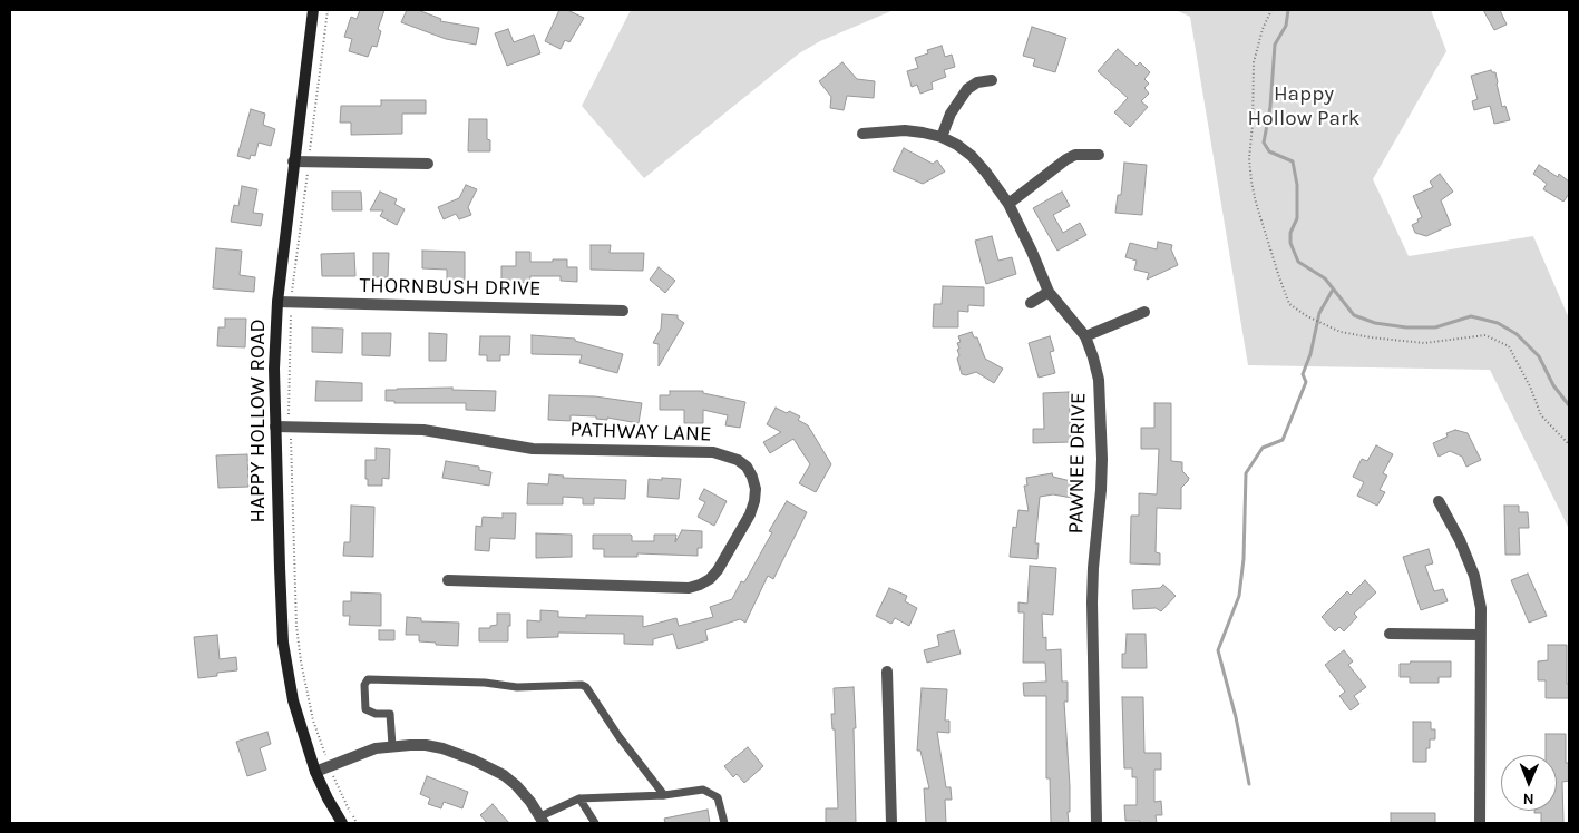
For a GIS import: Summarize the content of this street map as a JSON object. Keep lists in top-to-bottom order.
{
  "streets": {
    "main road": ["HAPPY HOLLOW ROAD"],
    "street": ["THORNBUSH DRIVE", "PATHWAY LANE", "PAWNEE DRIVE"]
  },
  "crossings": [
    ["THORNBUSH DRIVE", "HAPPY HOLLOW ROAD"],
    ["HAPPY HOLLOW ROAD", "PATHWAY LANE"]
  ],
  "parks": ["Happy Hollow Park"],
  "north": "bottom"
}
